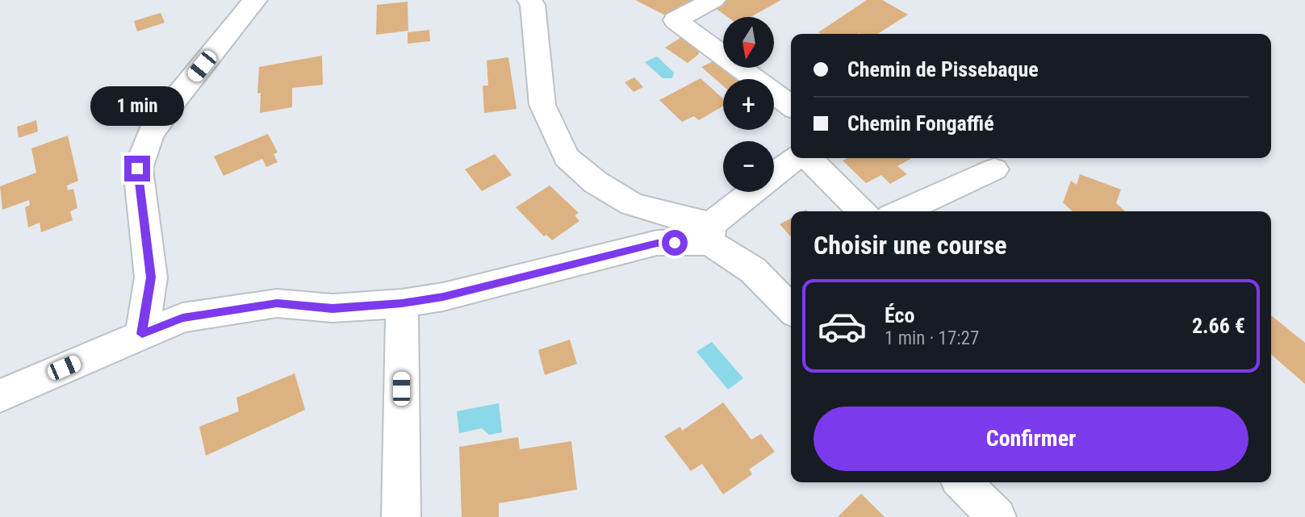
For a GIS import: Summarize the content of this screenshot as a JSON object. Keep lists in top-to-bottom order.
{
  "north": "bottom",
  "page": {
    "map_buttons": ["+", "−"],
    "banner": ["Chemin de Pissebaque", "Chemin Fongaffié"],
    "bubble": "1 min",
    "heading": "Choisir une course",
    "list": [
      {
        "name": "Éco",
        "note": "1 min · 17:27",
        "value": "2.66 €"
      }
    ],
    "buttons": "Confirmer"
  }
}
